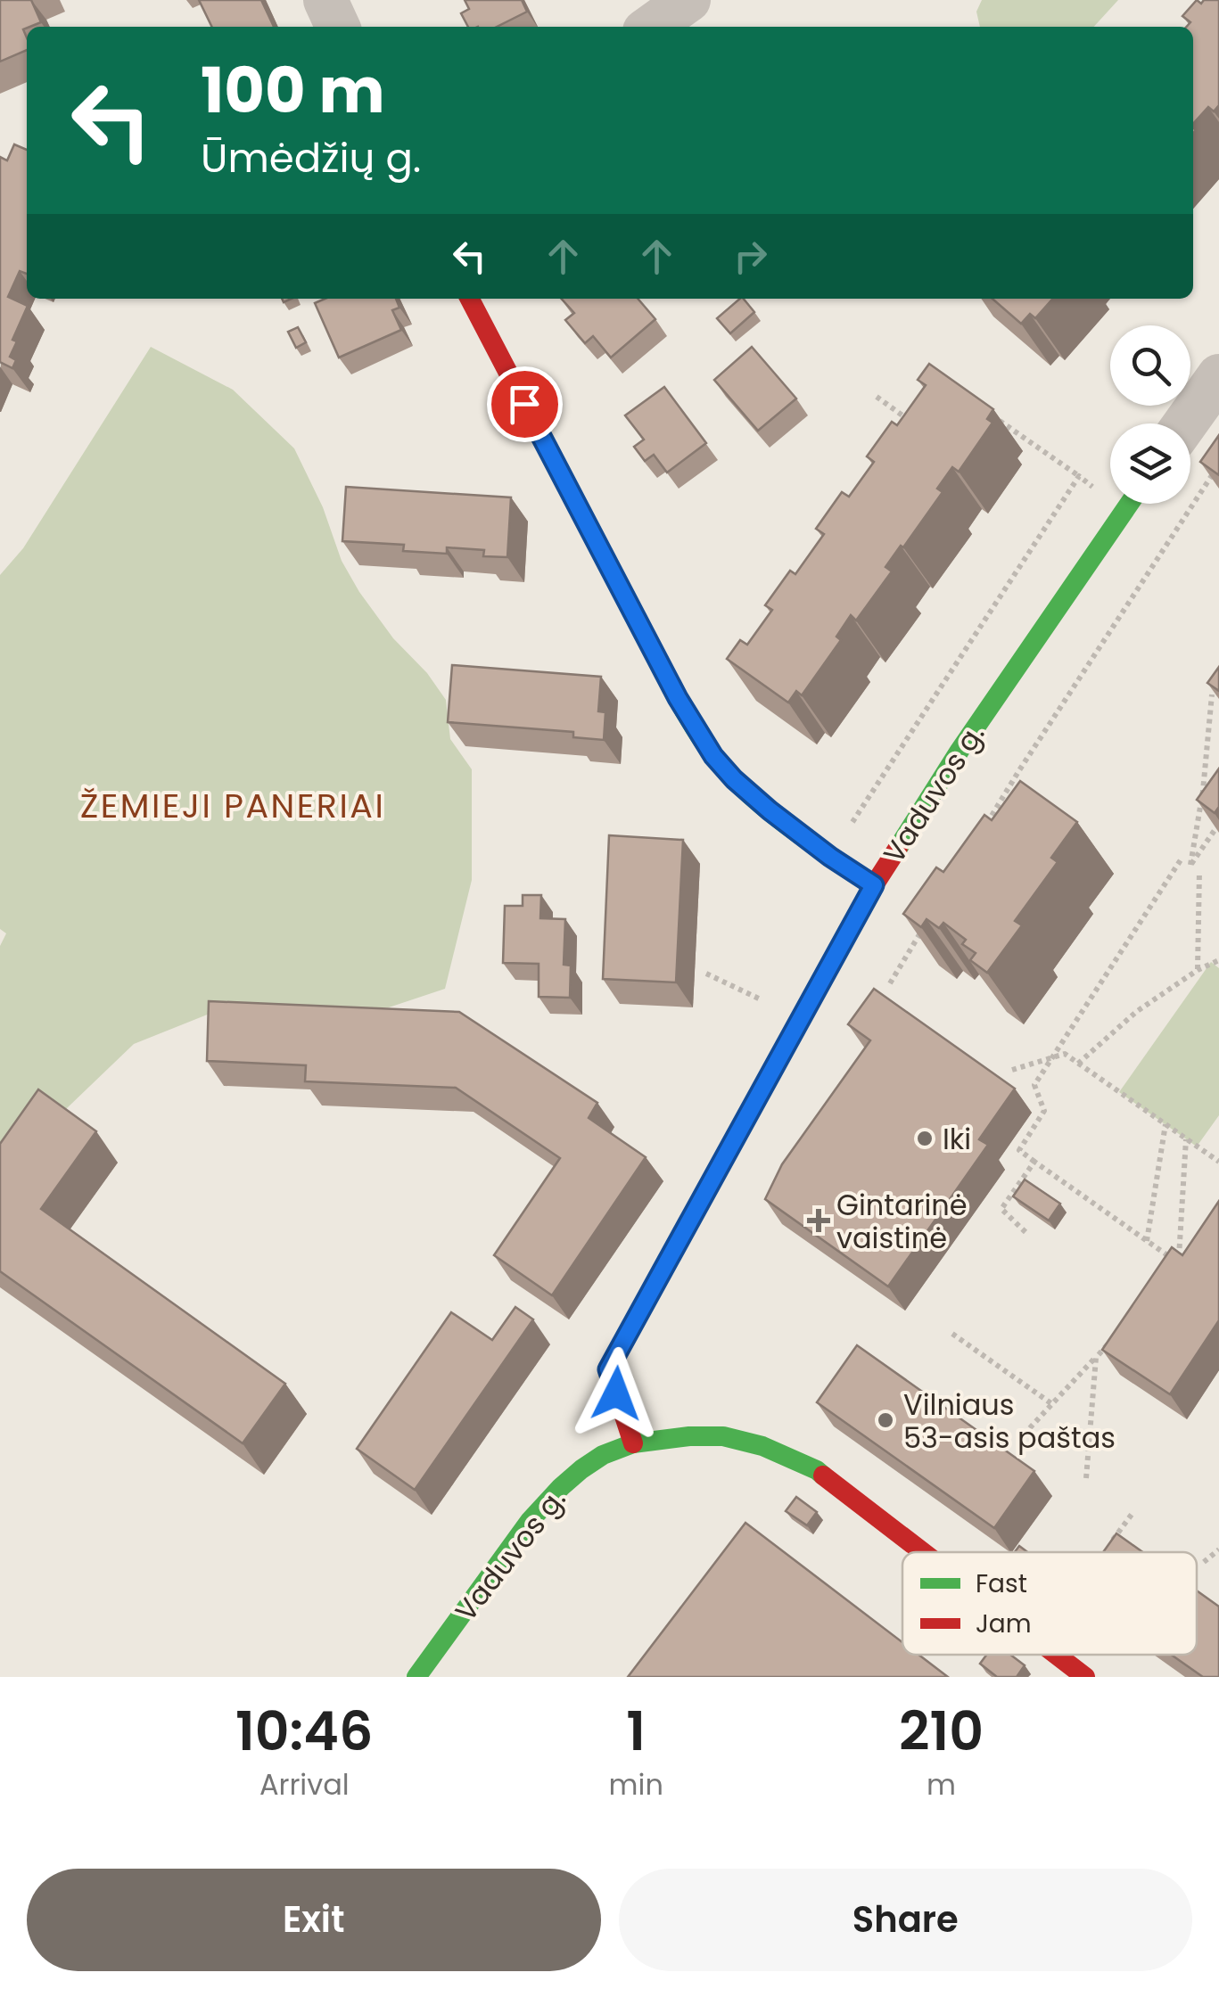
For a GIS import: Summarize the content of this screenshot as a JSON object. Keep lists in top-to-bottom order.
{
  "streets": {
    "street": ["Vaduvos g."]
  },
  "districts": ["ŽEMIEJI PANERIAI"],
  "places": {
    "other": ["Iki", "Vilniaus 53-asis paštas"],
    "health": ["Gintarinė vaistinė"]
  },
  "legend": ["Fast", "Jam"],
  "page": {
    "turn": ["100 m", "Ūmėdžių g."],
    "eta": [
      "10:46",
      "Arrival",
      "1",
      "min",
      "210",
      "m"
    ],
    "buttons": ["Exit", "Share"]
  }
}
